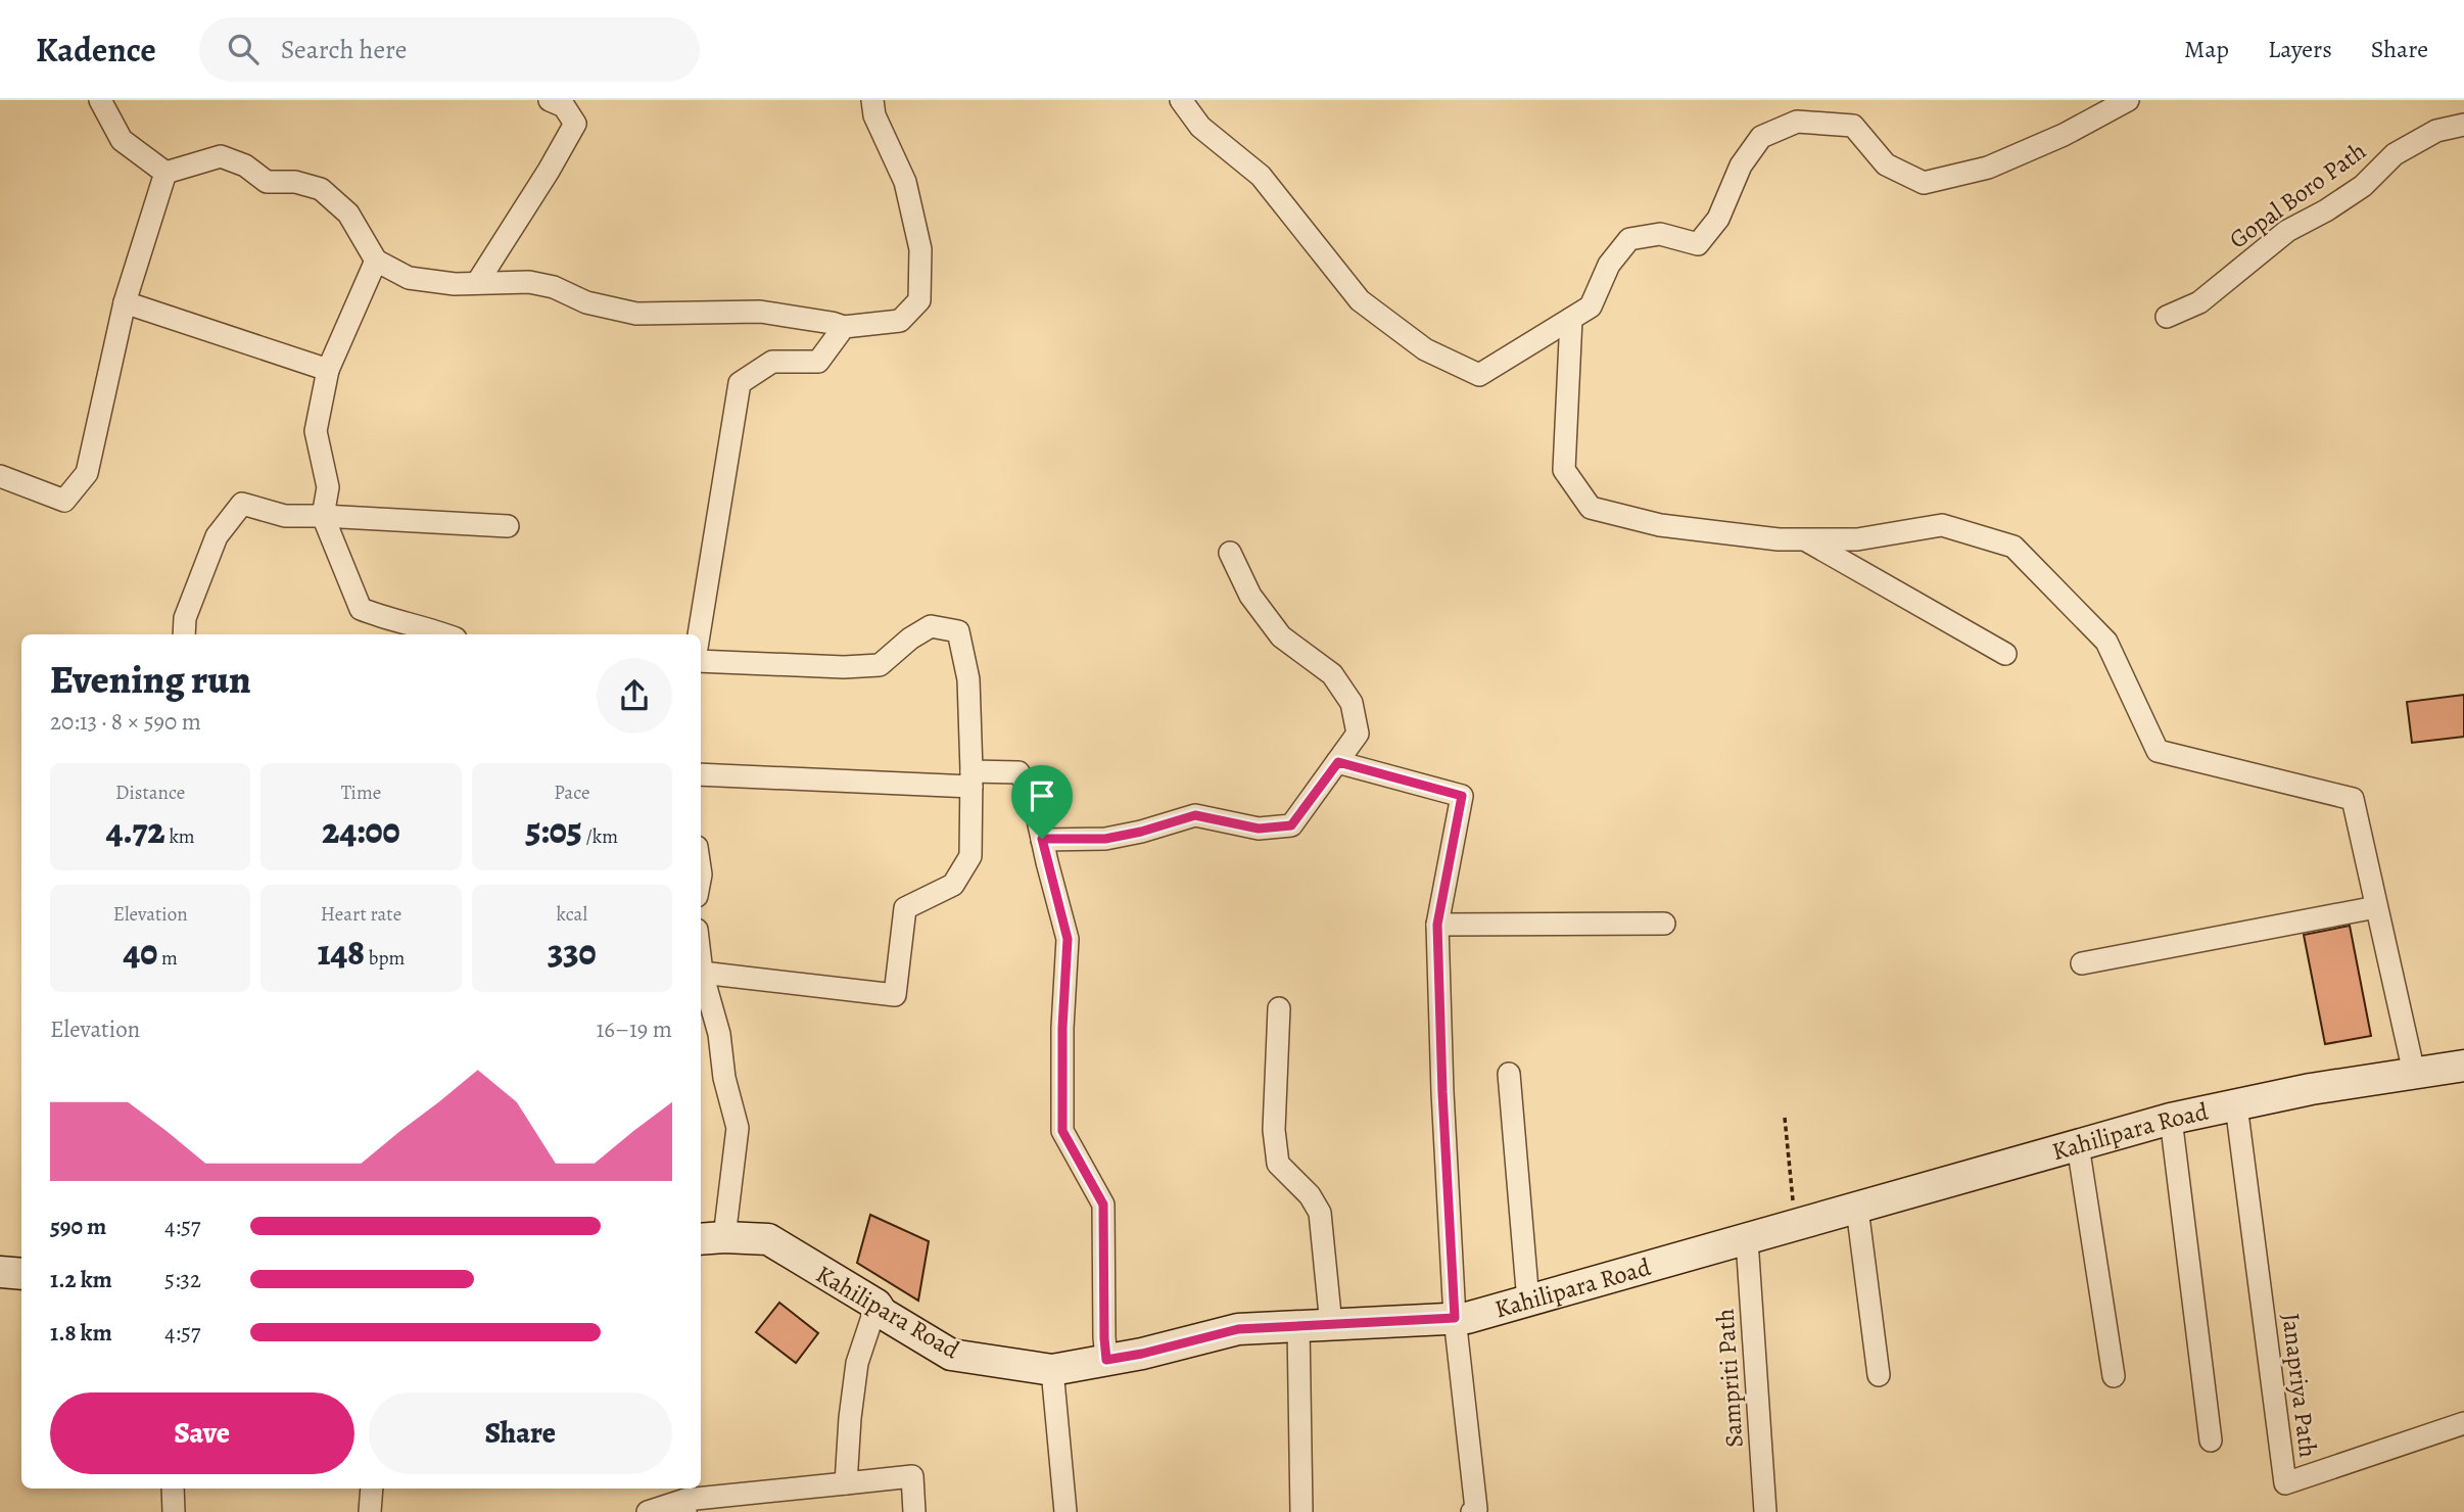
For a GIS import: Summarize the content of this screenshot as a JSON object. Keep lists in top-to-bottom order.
{
  "streets": {
    "main road": ["Kahilipara Road"],
    "street": ["Gopal Boro Path", "Sampriti Path", "Janapriya Path"]
  },
  "crossings": [
    ["Kahilipara Road", "Sampriti Path"],
    ["Kahilipara Road", "Janapriya Path"]
  ],
  "page": {
    "header": "Kadence",
    "search": "Search here",
    "nav": ["Map", "Layers", "Share"],
    "heading": ["Evening run", "20:13 · 8 × 590 m"],
    "stats": [
      ["Distance", "4.72 km"],
      ["Time", "24:00"],
      ["Pace", "5:05 /km"],
      ["Elevation", "40 m"],
      ["Heart rate", "148 bpm"],
      ["kcal", "330"]
    ],
    "chart": ["Elevation", "16–19 m"],
    "list": [
      {
        "name": "590 m",
        "note": "4:57"
      },
      {
        "name": "1.2 km",
        "note": "5:32"
      },
      {
        "name": "1.8 km",
        "note": "4:57"
      }
    ],
    "buttons": ["Save", "Share"]
  }
}
